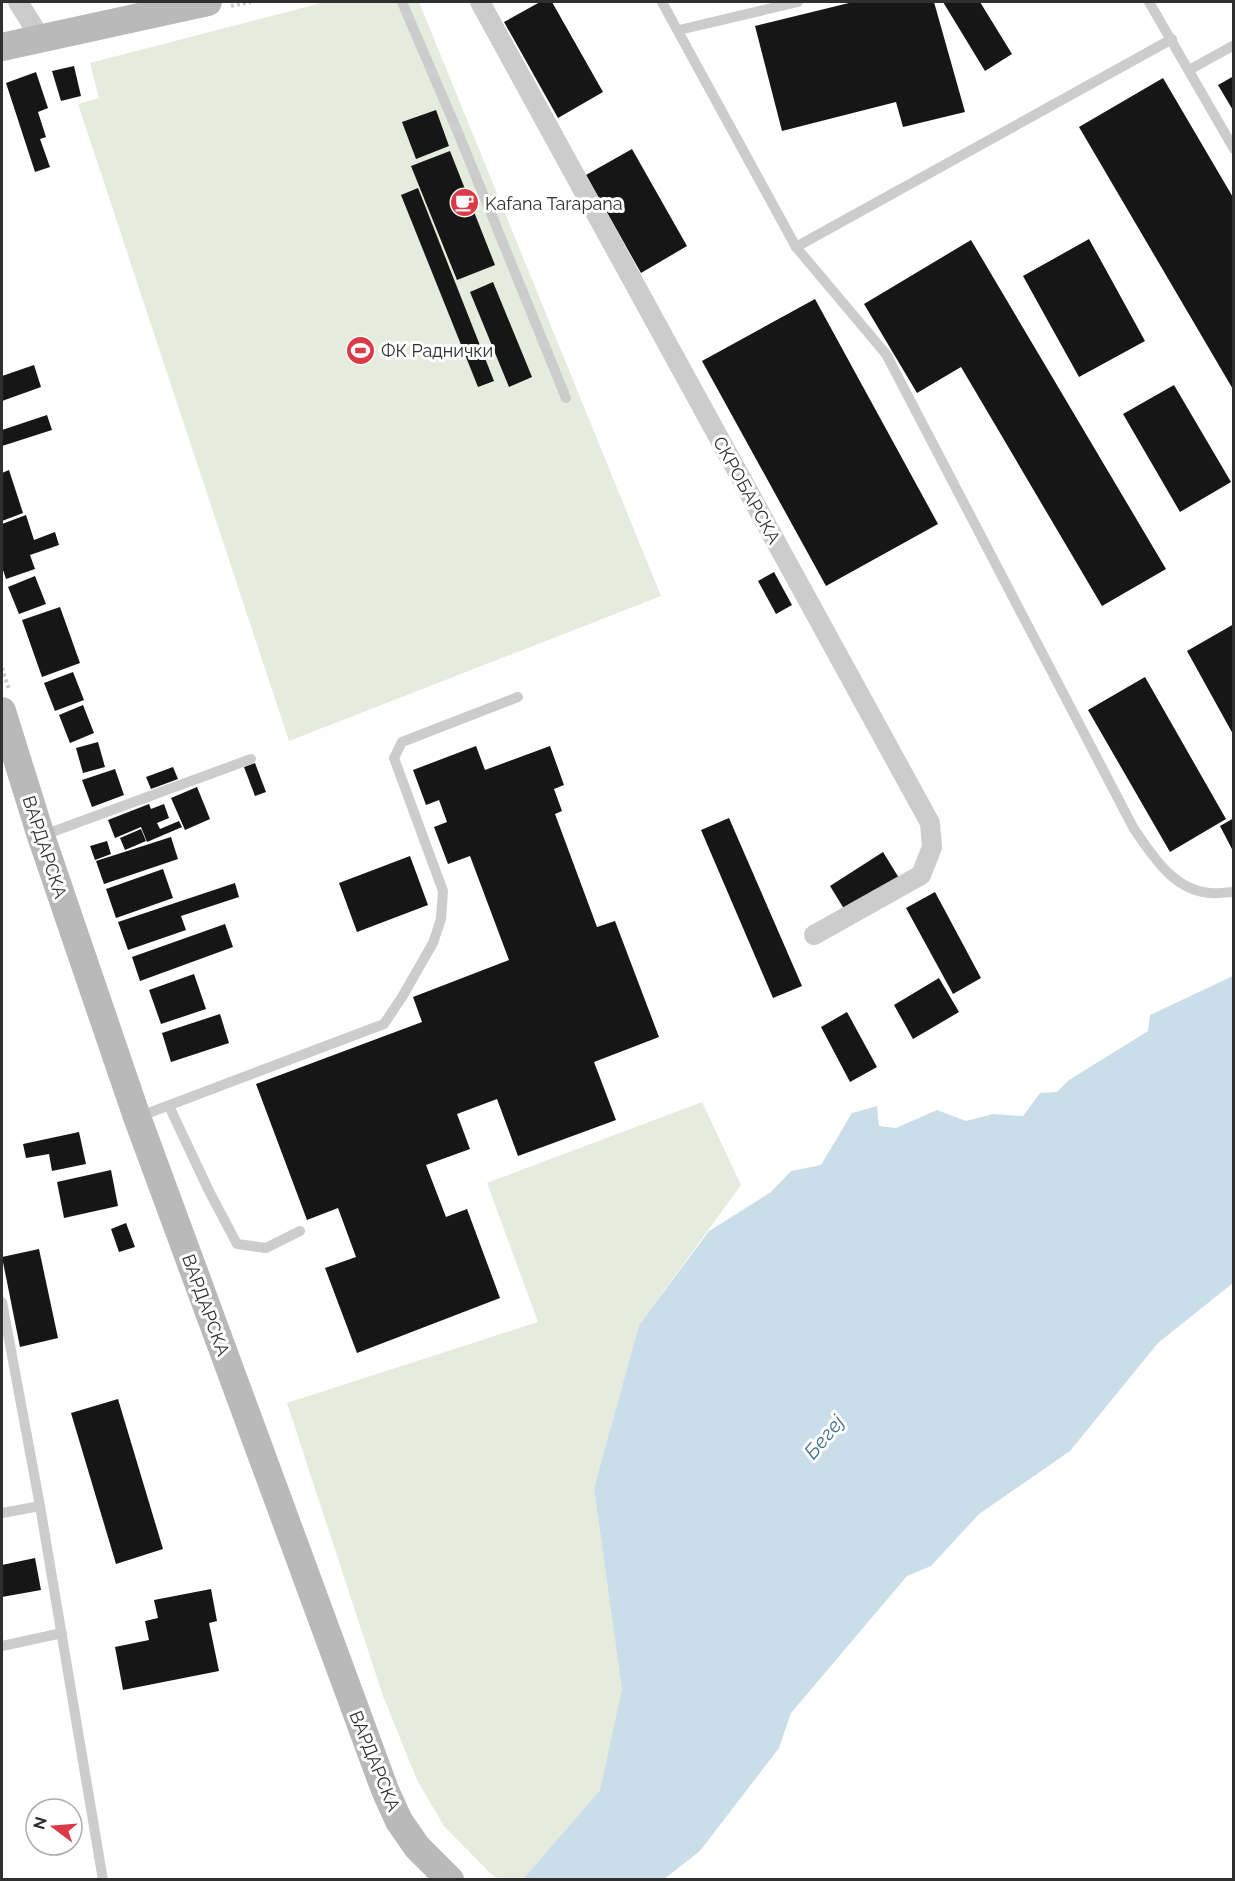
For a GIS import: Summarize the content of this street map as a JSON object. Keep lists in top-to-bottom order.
{
  "streets": {
    "street": ["СКРОБАРСКА", "ВАРДАРСКА"]
  },
  "water": ["Бегеј"],
  "places": {
    "cafe": ["Kafana Tarapana"],
    "sports": ["ФК Раднички"]
  },
  "north": "left"
}
